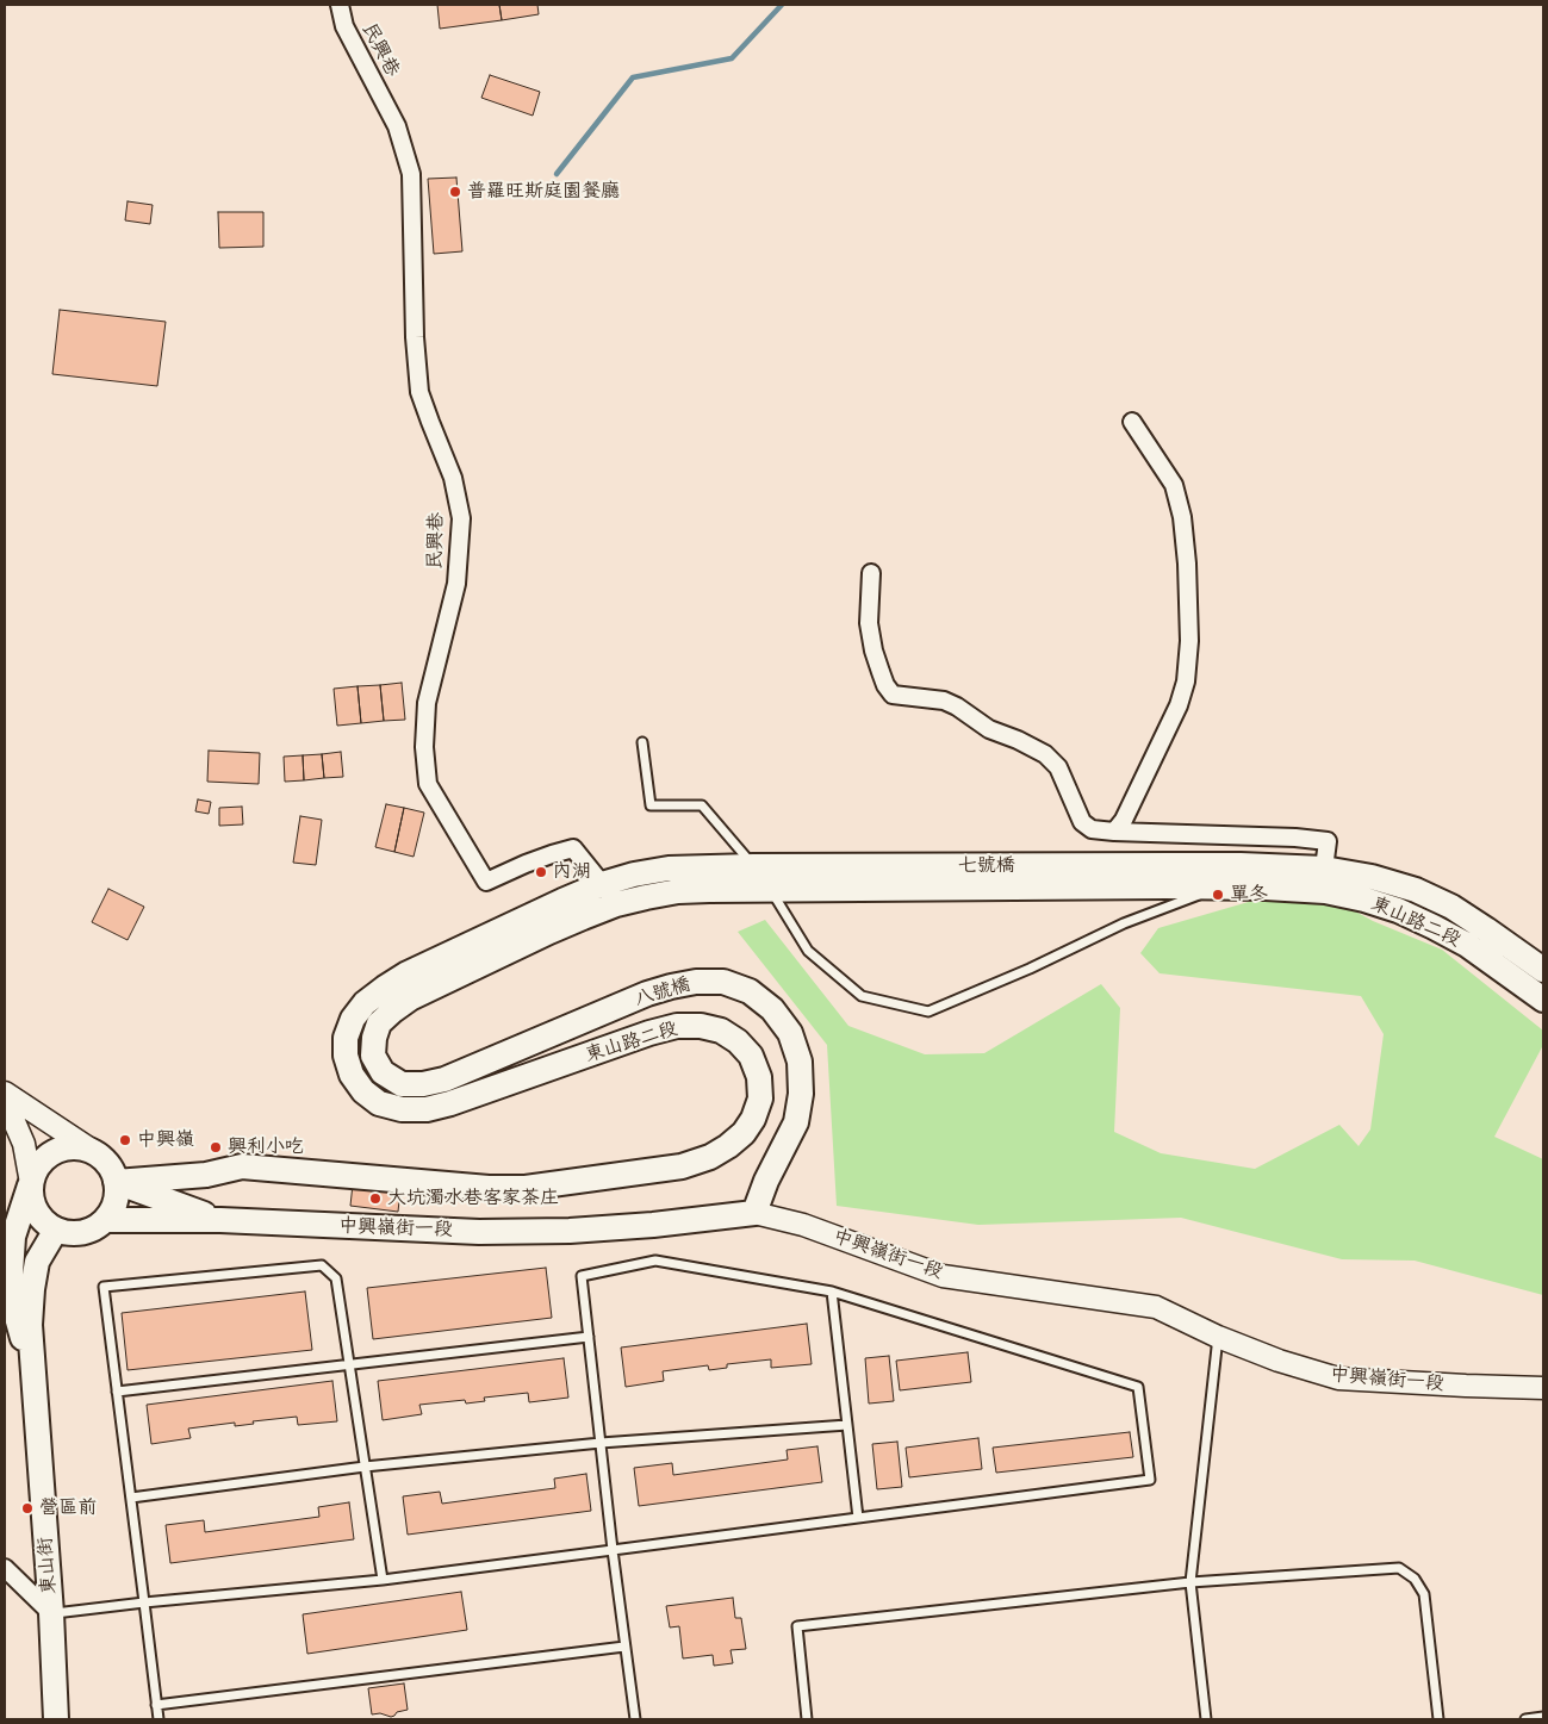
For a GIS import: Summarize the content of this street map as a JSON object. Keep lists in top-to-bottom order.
{
  "streets": {
    "main road": [
      "七號橋",
      "東山路二段",
      "八號橋",
      "中興嶺街一段",
      "東山街"
    ],
    "street": ["民興巷"]
  },
  "crossings": [
    ["民興巷", "東山路二段"],
    ["七號橋", "東山路二段"],
    ["東山路二段", "八號橋"],
    ["東山路二段", "中興嶺街一段"],
    ["東山路二段", "東山街"],
    ["八號橋", "中興嶺街一段"],
    ["中興嶺街一段", "東山街"]
  ],
  "places": [
    "普羅旺斯庭園餐廳",
    "內湖",
    "單冬",
    "中興嶺",
    "興利小吃",
    "大坑濁水巷客家茶庄",
    "營區前"
  ]
}
